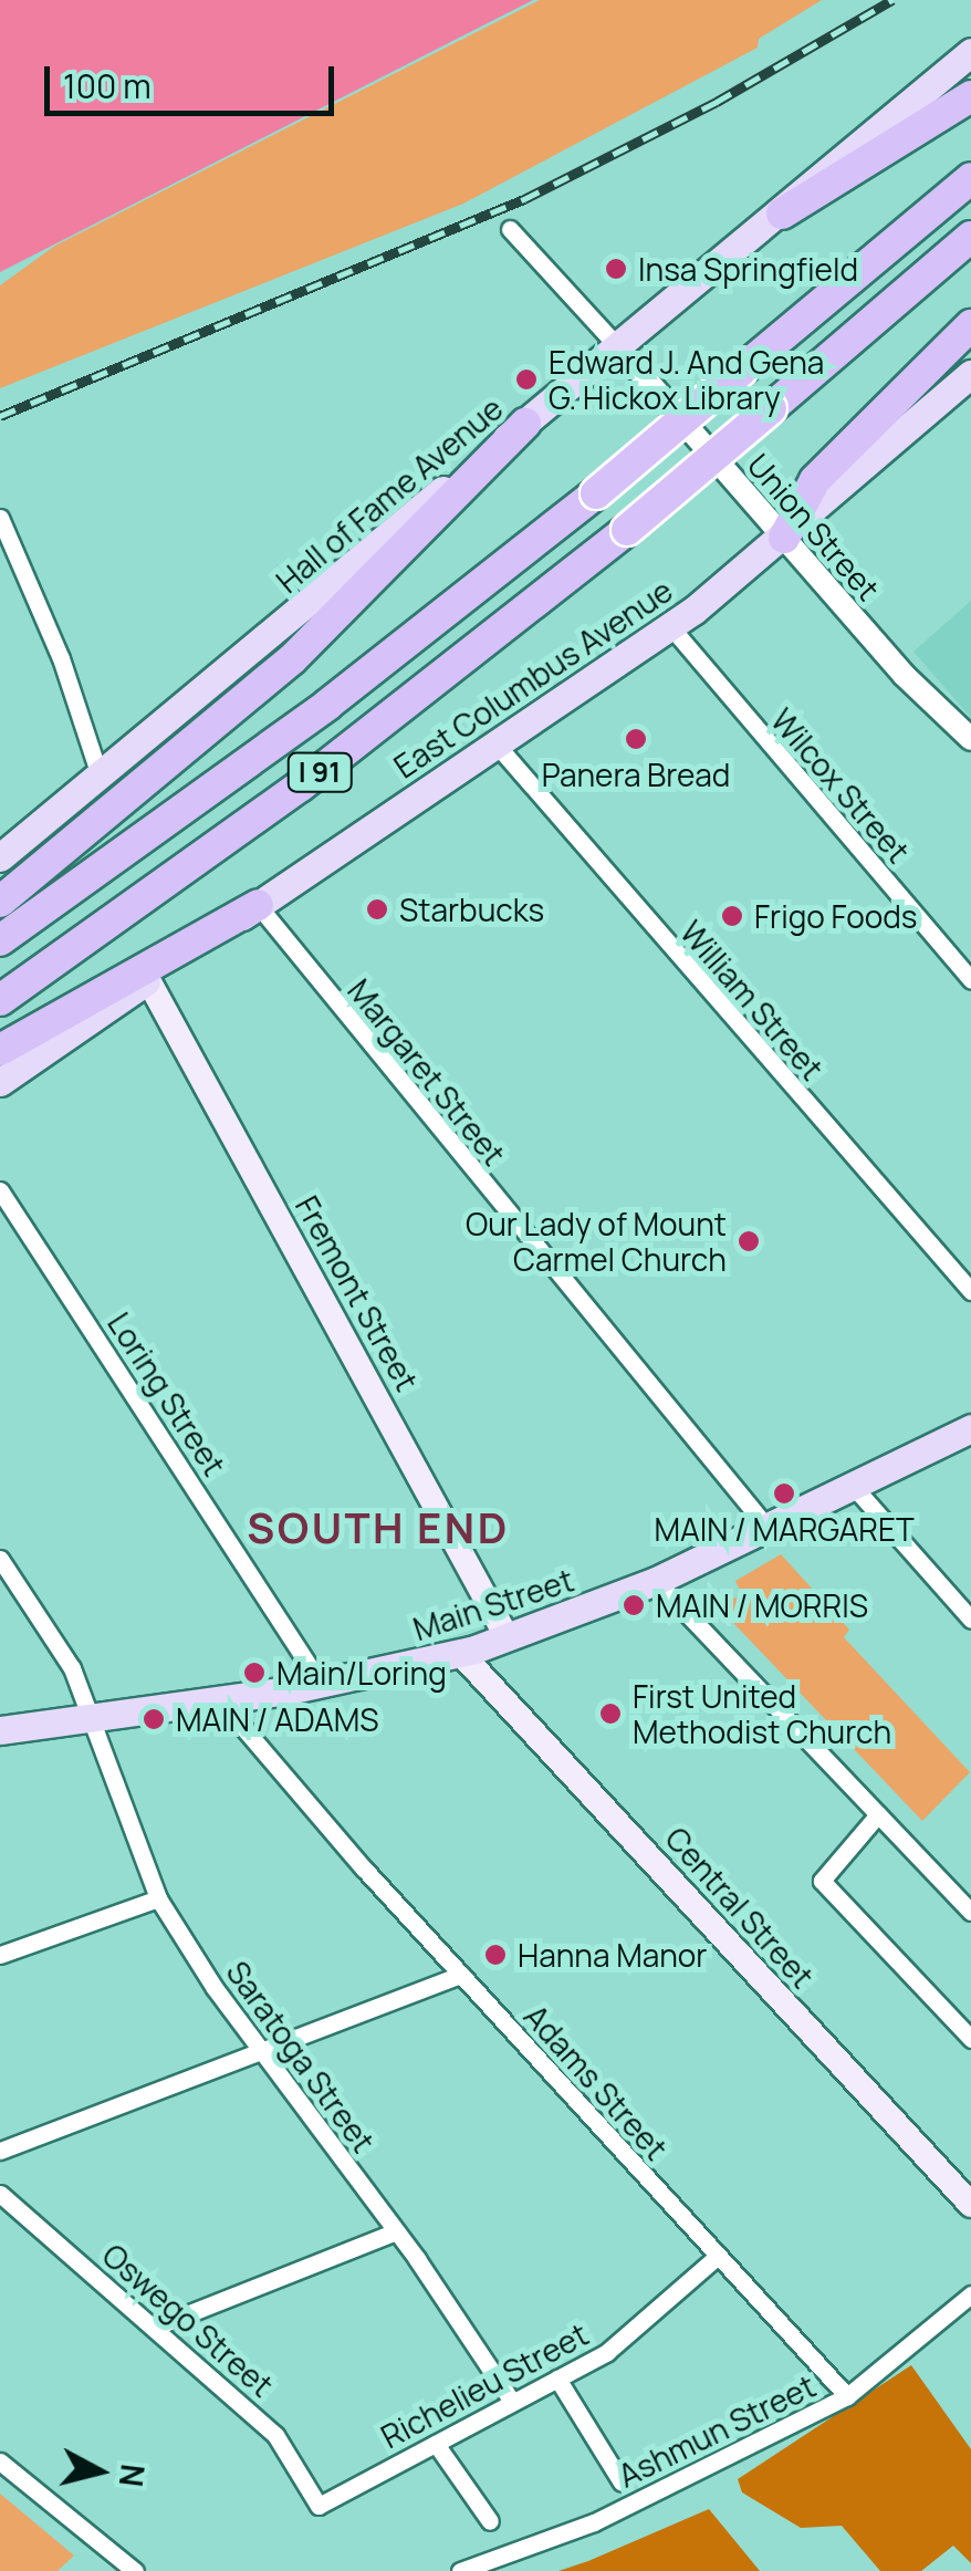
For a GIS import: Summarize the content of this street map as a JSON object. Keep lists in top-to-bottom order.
{
  "streets": {
    "highway": ["I 91"],
    "main road": [
      "Hall of Fame Avenue",
      "East Columbus Avenue",
      "Fremont Street",
      "Main Street",
      "Central Street"
    ],
    "street": [
      "Union Street",
      "Wilcox Street",
      "William Street",
      "Margaret Street",
      "Loring Street",
      "Saratoga Street",
      "Adams Street",
      "Oswego Street",
      "Richelieu Street",
      "Ashmun Street"
    ]
  },
  "crossings": [
    ["Hall of Fame Avenue", "Union Street"],
    ["Union Street", "East Columbus Avenue"],
    ["East Columbus Avenue", "Wilcox Street"],
    ["East Columbus Avenue", "William Street"],
    ["East Columbus Avenue", "Margaret Street"],
    ["East Columbus Avenue", "Fremont Street"],
    ["Margaret Street", "Main Street"],
    ["Fremont Street", "Main Street"],
    ["Loring Street", "Main Street"],
    ["Main Street", "Central Street"],
    ["Main Street", "Saratoga Street"],
    ["Main Street", "Adams Street"],
    ["Saratoga Street", "Richelieu Street"],
    ["Adams Street", "Richelieu Street"],
    ["Adams Street", "Ashmun Street"],
    ["Oswego Street", "Richelieu Street"]
  ],
  "districts": ["SOUTH END"],
  "places": [
    "Insa Springfield",
    "Edward J. And Gena G. Hickox Library",
    "Panera Bread",
    "Starbucks",
    "Frigo Foods",
    "Our Lady of Mount Carmel Church",
    "MAIN / MARGARET",
    "MAIN / MORRIS",
    "Main/Loring",
    "First United Methodist Church",
    "MAIN / ADAMS",
    "Hanna Manor"
  ],
  "scale_bar": "100 m",
  "north": "right"
}
